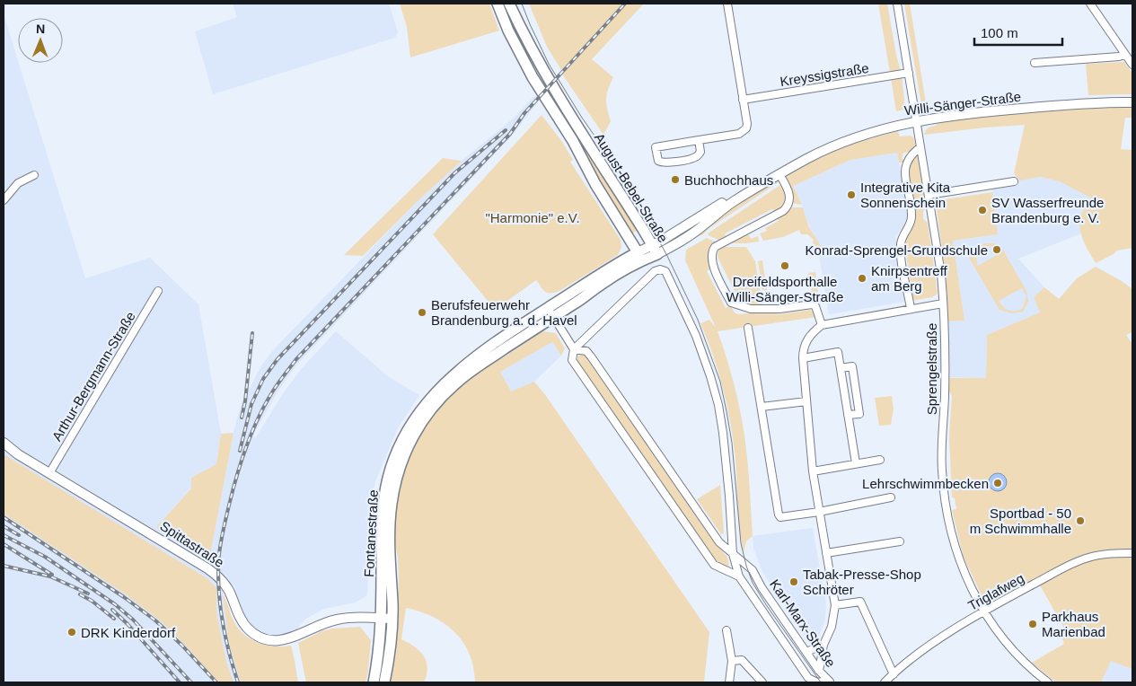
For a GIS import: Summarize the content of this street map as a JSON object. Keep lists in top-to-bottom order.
{
  "streets": {
    "main road": [
      "Willi-Sänger-Straße",
      "August-Bebel-Straße",
      "Fontanestraße",
      "Spittastraße"
    ],
    "street": [
      "Kreyssigstraße",
      "Sprengelstraße",
      "Arthur-Bergmann-Straße",
      "Triglafweg",
      "Karl-Marx-Straße"
    ]
  },
  "crossings": [
    ["Kreyssigstraße", "Sprengelstraße"],
    ["Willi-Sänger-Straße", "August-Bebel-Straße"],
    ["Willi-Sänger-Straße", "Sprengelstraße"],
    ["August-Bebel-Straße", "Fontanestraße"],
    ["Sprengelstraße", "Triglafweg"],
    ["Arthur-Bergmann-Straße", "Spittastraße"],
    ["Fontanestraße", "Spittastraße"],
    ["Fontanestraße", "Karl-Marx-Straße"]
  ],
  "parks": ["\"Harmonie\" e.V."],
  "places": [
    "Buchhochhaus",
    "Integrative Kita Sonnenschein",
    "SV Wasserfreunde Brandenburg e. V.",
    "Konrad-Sprengel-Grundschule",
    "Dreifeldsporthalle Willi-Sänger-Straße",
    "Knirpsentreff am Berg",
    "Berufsfeuerwehr Brandenburg a. d. Havel",
    "Lehrschwimmbecken",
    "Sportbad - 50 m Schwimmhalle",
    "Tabak-Presse-Shop Schröter",
    "Parkhaus Marienbad",
    "DRK Kinderdorf"
  ],
  "scale_bar": "100 m",
  "north": "top"
}
